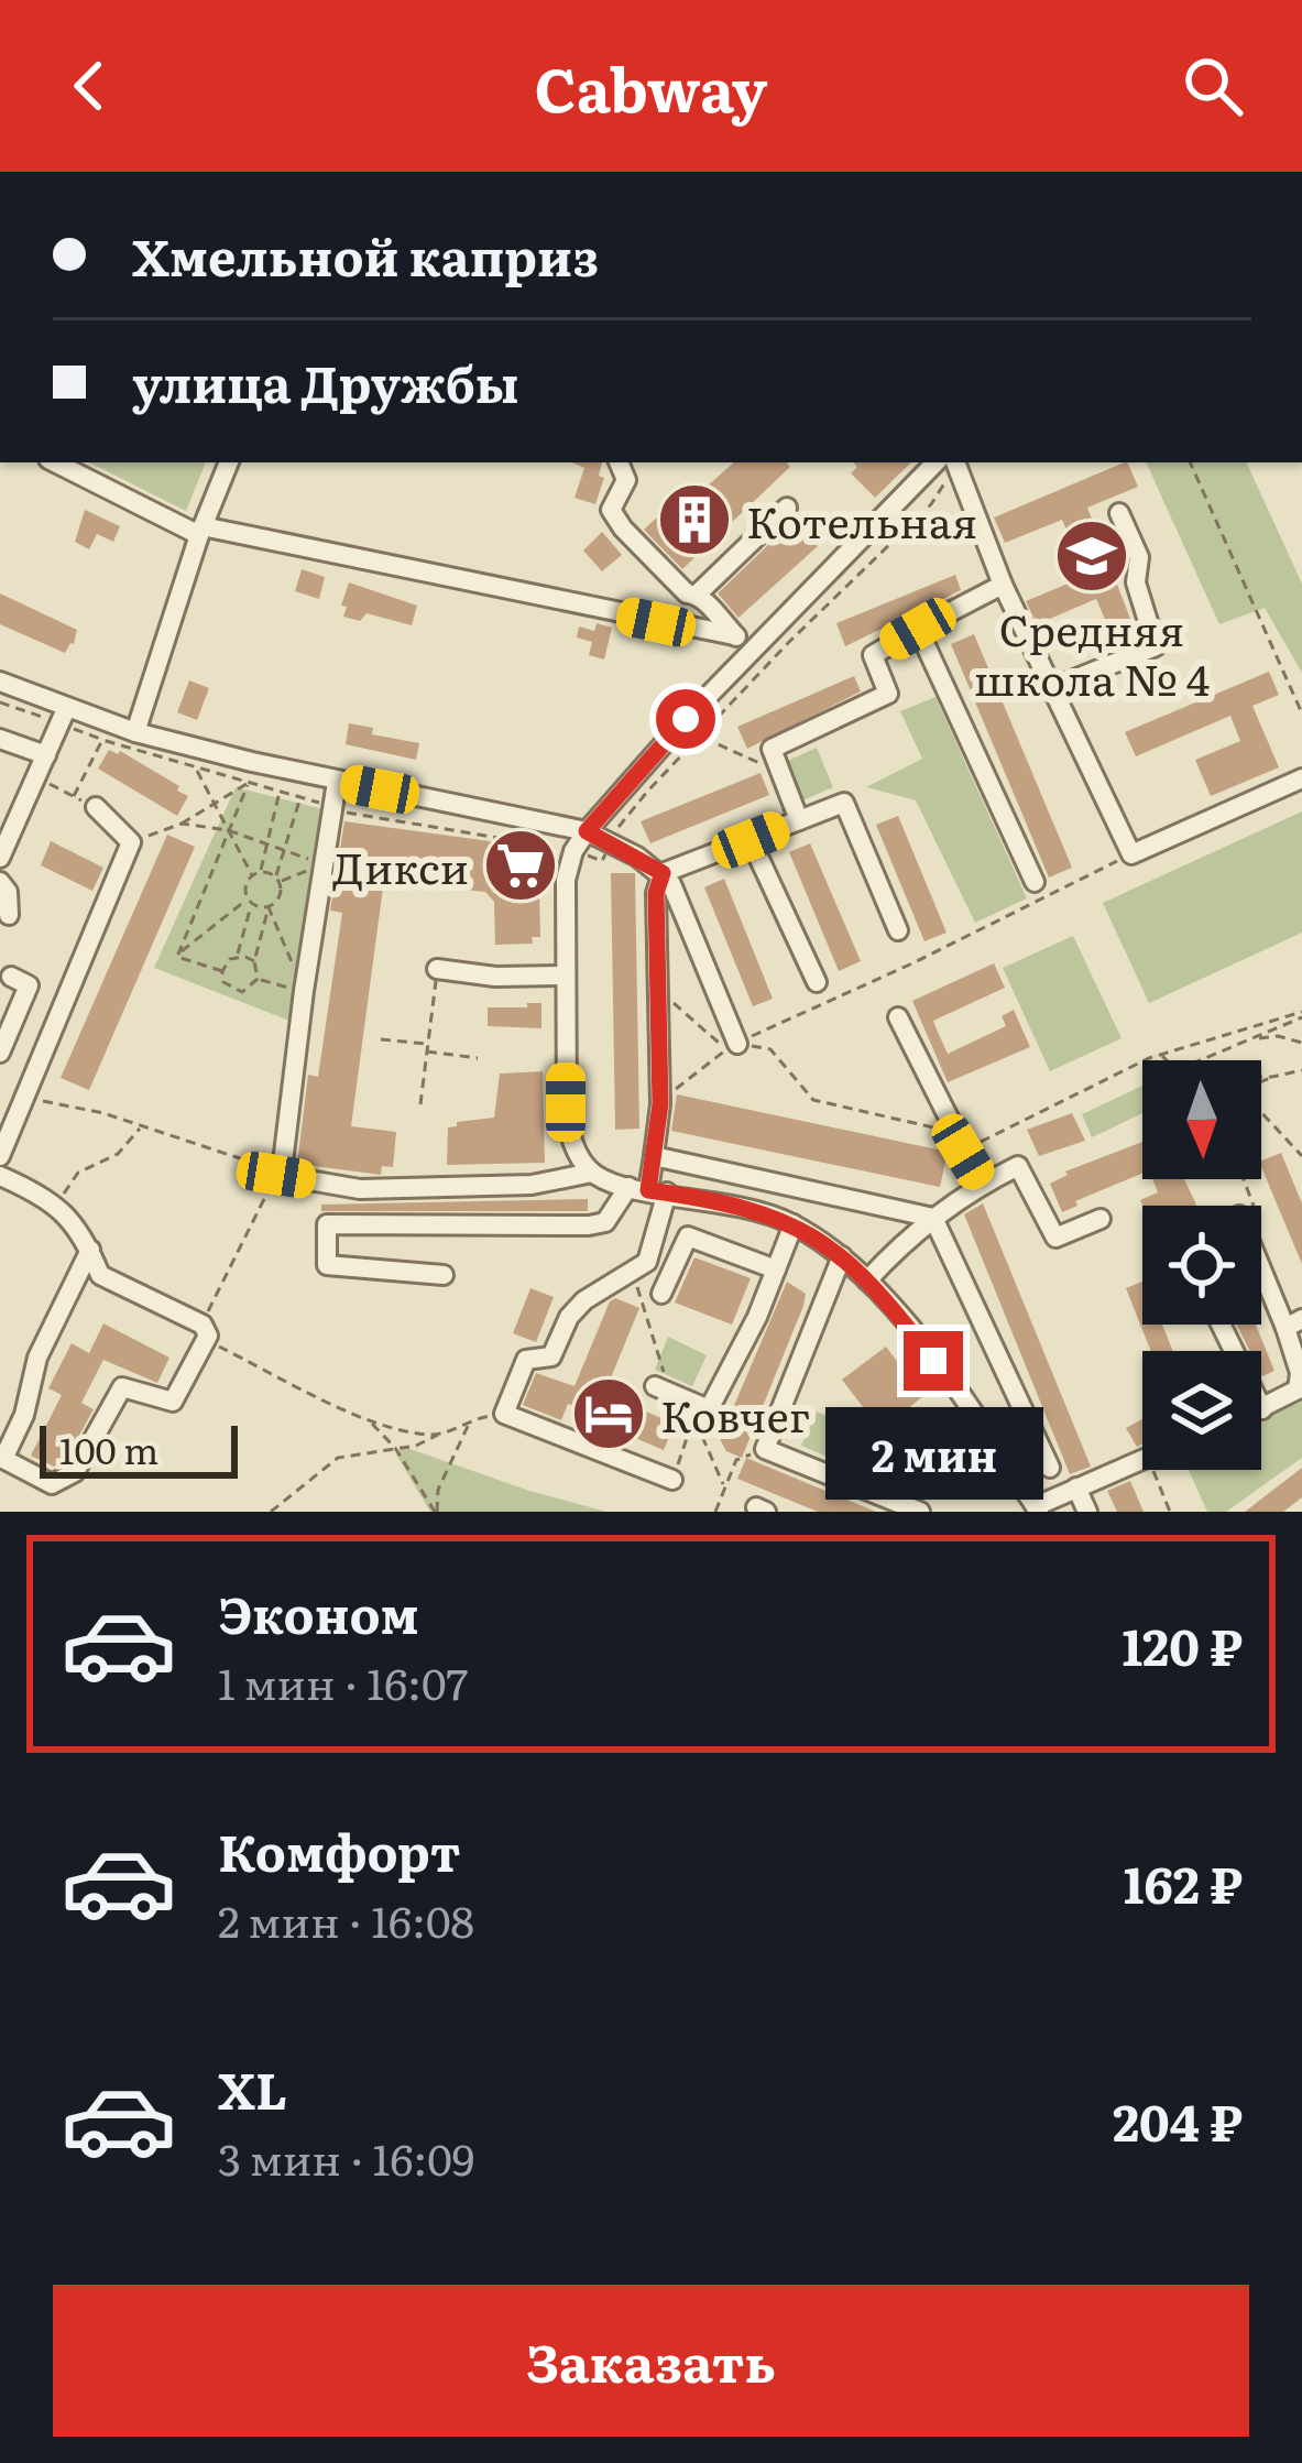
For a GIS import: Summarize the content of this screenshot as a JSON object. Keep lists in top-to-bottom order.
{
  "places": {
    "building": ["Котельная"],
    "school or university": ["Средняя школа № 4"],
    "supermarket": ["Дикси"],
    "hotel": ["Ковчег"]
  },
  "scale_bar": "100 m",
  "north": "bottom",
  "page": {
    "header": "Cabway",
    "banner": ["Хмельной каприз", "улица Дружбы"],
    "bubble": "2 мин",
    "scale": "100 m",
    "list": [
      {
        "name": "Эконом",
        "note": "1 мин · 16:07",
        "value": "120 ₽"
      },
      {
        "name": "Комфорт",
        "note": "2 мин · 16:08",
        "value": "162 ₽"
      },
      {
        "name": "XL",
        "note": "3 мин · 16:09",
        "value": "204 ₽"
      }
    ],
    "buttons": "Заказать"
  }
}
